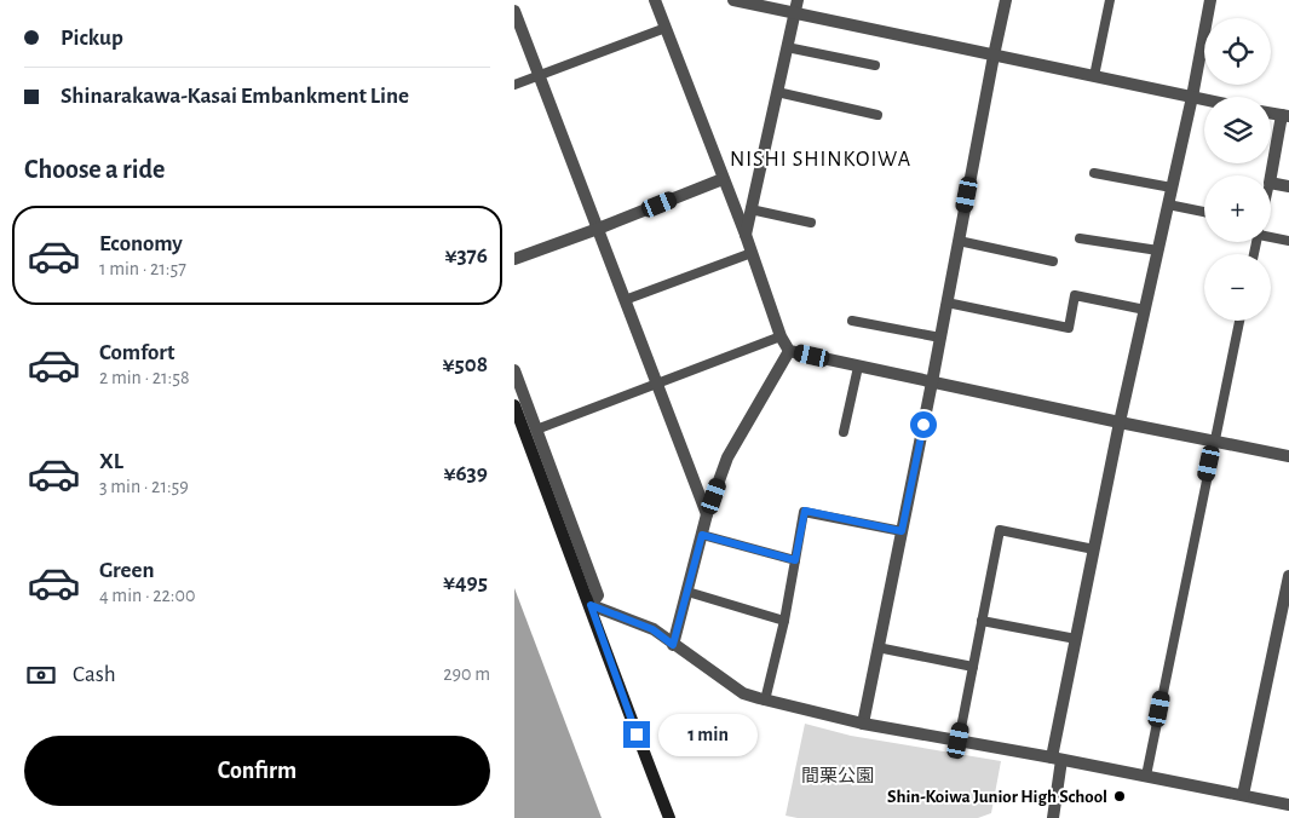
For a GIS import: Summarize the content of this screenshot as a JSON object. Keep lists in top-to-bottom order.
{
  "districts": ["NISHI SHINKOIWA"],
  "parks": ["間栗公園"],
  "places": ["Shin-Koiwa Junior High School"],
  "page": {
    "banner": ["Pickup", "Shinarakawa-Kasai Embankment Line"],
    "map_buttons": ["+", "−"],
    "heading": "Choose a ride",
    "list": [
      {
        "name": "Economy",
        "note": "1 min · 21:57",
        "value": "¥376"
      },
      {
        "name": "Comfort",
        "note": "2 min · 21:58",
        "value": "¥508"
      },
      {
        "name": "XL",
        "note": "3 min · 21:59",
        "value": "¥639"
      },
      {
        "name": "Green",
        "note": "4 min · 22:00",
        "value": "¥495"
      }
    ],
    "pay": ["Cash", "290 m"],
    "bubble": "1 min",
    "buttons": "Confirm"
  }
}
